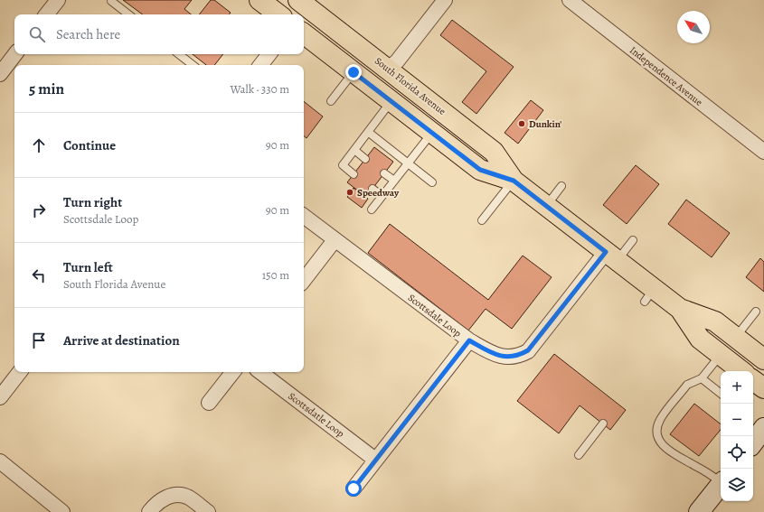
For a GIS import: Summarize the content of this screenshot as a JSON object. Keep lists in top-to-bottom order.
{
  "streets": {
    "main road": ["South Florida Avenue"],
    "street": ["Independence Avenue", "Scottsdale Loop", "Scottsdatle Loop"]
  },
  "crossings": [
    ["South Florida Avenue", "Scottsdale Loop"]
  ],
  "places": ["Dunkin'", "Speedway"],
  "north": "top left",
  "page": {
    "search": "Search here",
    "heading": ["5 min", "Walk · 330 m"],
    "list": [
      ["Continue", "90 m"],
      ["Turn right", "Scottsdale Loop", "90 m"],
      ["Turn left", "South Florida Avenue", "150 m"],
      "Arrive at destination"
    ],
    "map_buttons": ["+", "−"]
  }
}
